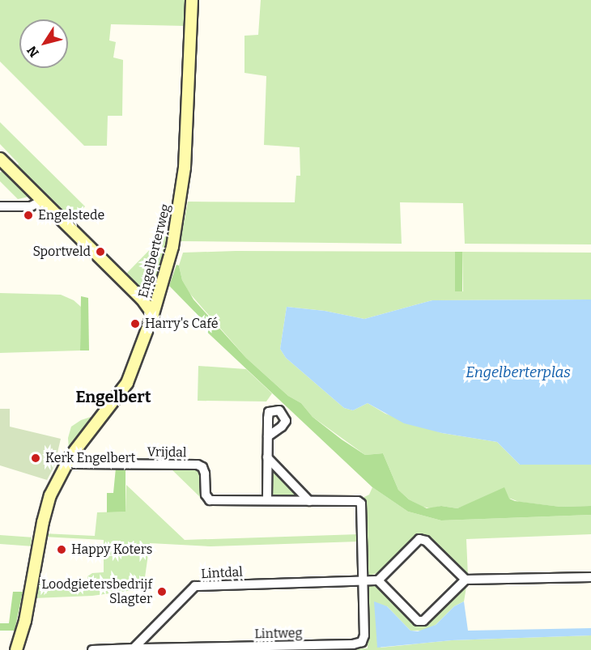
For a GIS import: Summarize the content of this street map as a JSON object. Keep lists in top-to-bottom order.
{
  "streets": {
    "street": [
      "Engelberterweg",
      "Vrijdal",
      "Lintdal",
      "Lintweg"
    ]
  },
  "crossings": [
    ["Engelberterweg", "Vrijdal"],
    ["Vrijdal", "Lintdal"],
    ["Vrijdal", "Lintweg"],
    ["Lintdal", "Lintweg"]
  ],
  "districts": ["Engelbert"],
  "water": ["Engelberterplas"],
  "places": [
    "Engelstede",
    "Sportveld",
    "Harry's Café",
    "Kerk Engelbert",
    "Happy Koters",
    "Loodgietersbedrijf Slagter"
  ],
  "north": "bottom left"
}
